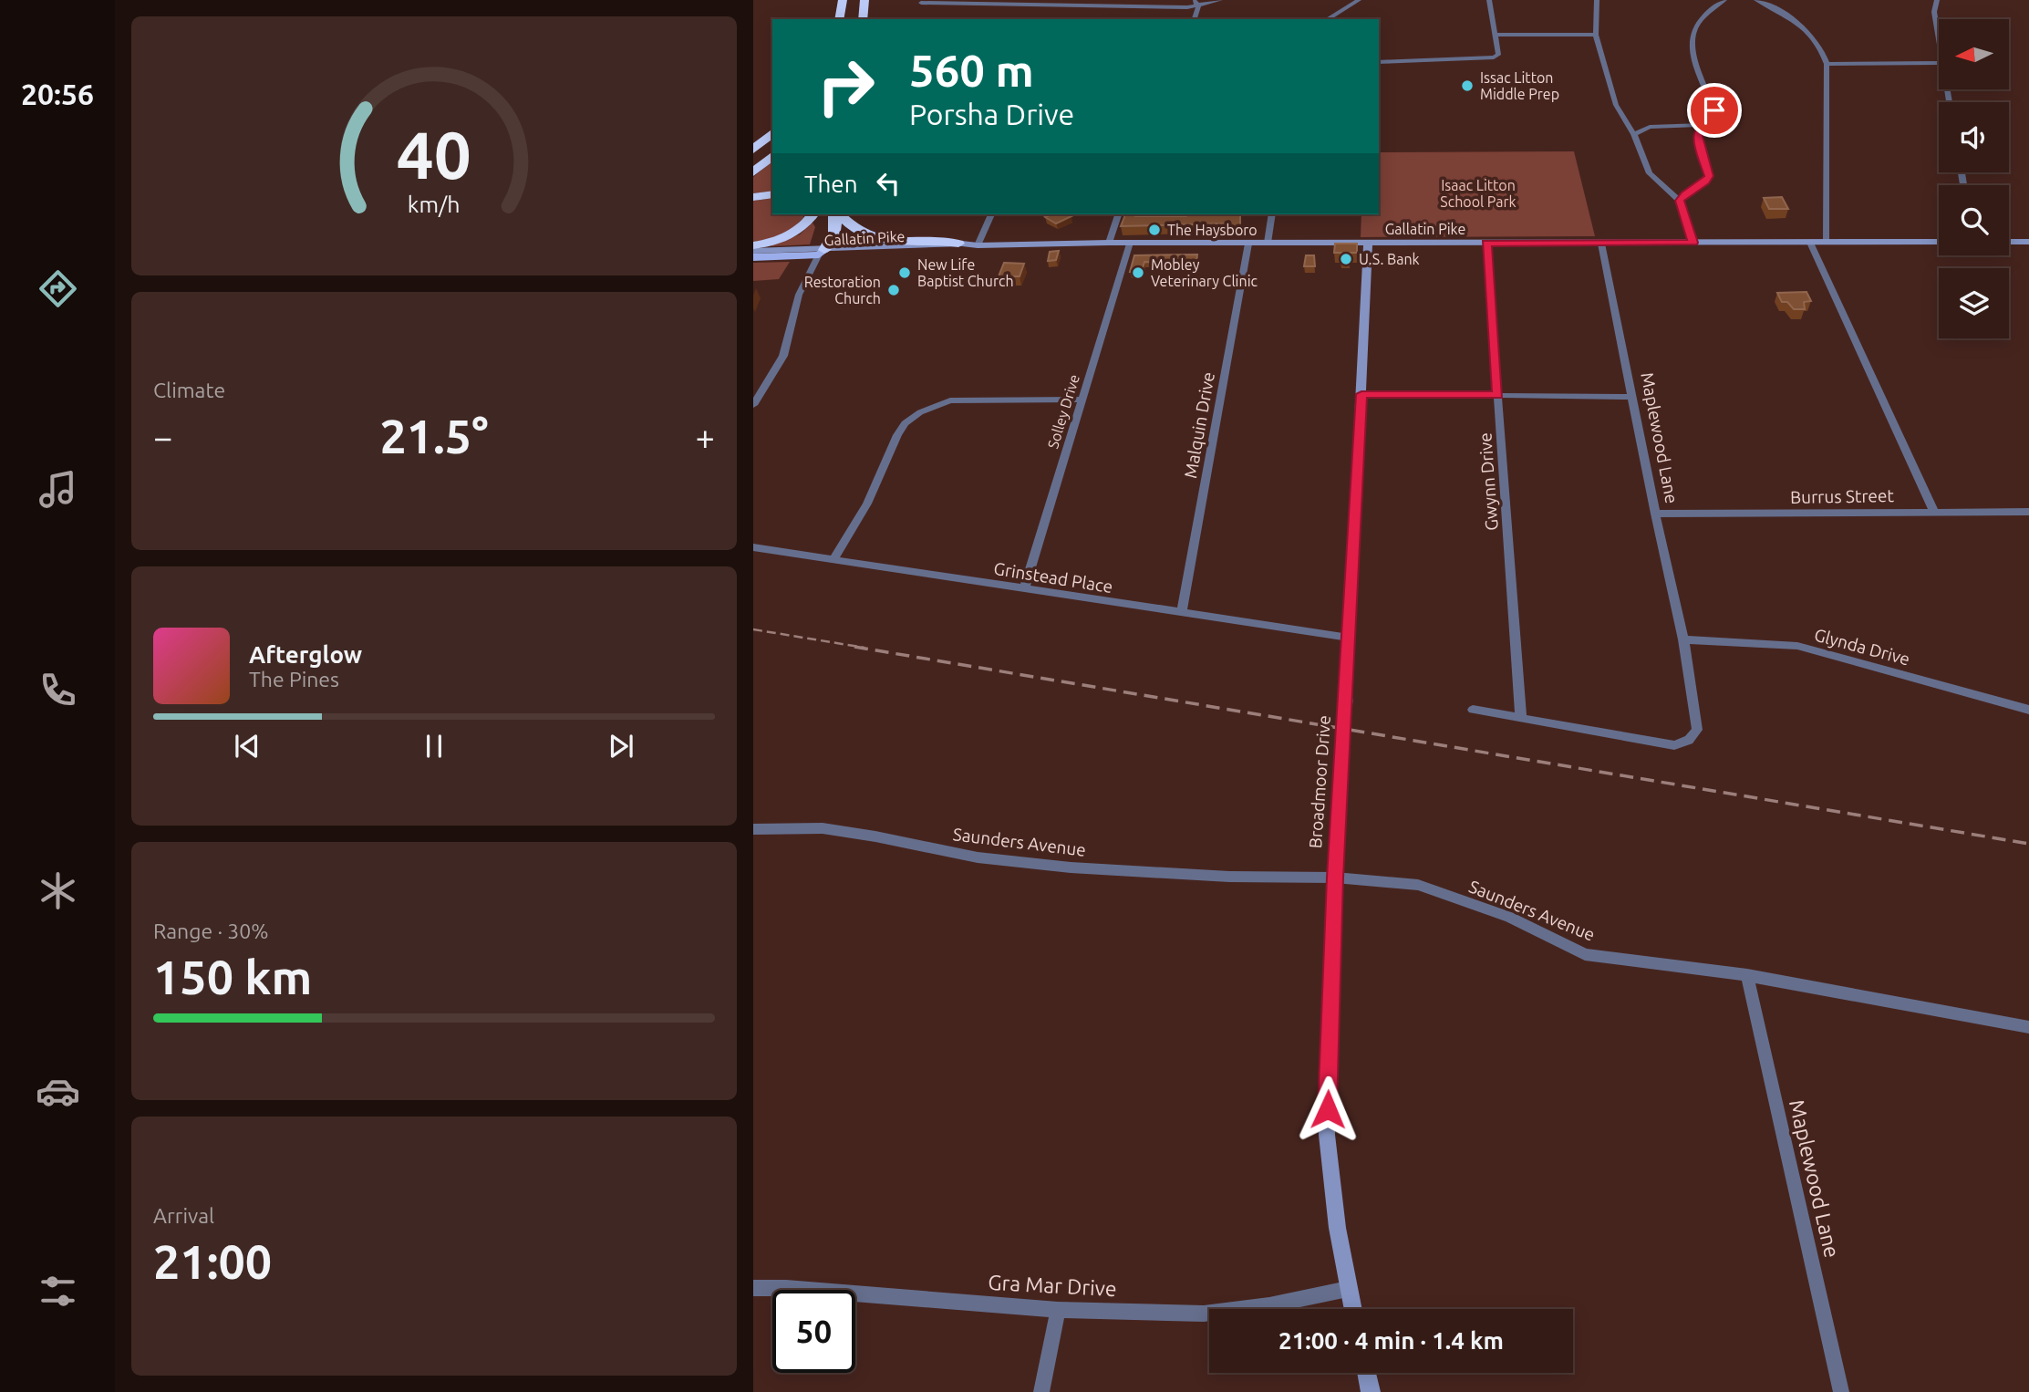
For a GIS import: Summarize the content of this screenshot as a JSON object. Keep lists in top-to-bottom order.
{
  "streets": {
    "main road": ["Gallatin Pike", "Broadmoor Drive"],
    "street": [
      "Solley Drive",
      "Malquin Drive",
      "Maplewood Lane",
      "Gwynn Drive",
      "Burrus Street",
      "Grinstead Place",
      "Glynda Drive",
      "Saunders Avenue",
      "Gra Mar Drive"
    ]
  },
  "crossings": [
    ["Gallatin Pike", "Solley Drive"],
    ["Gallatin Pike", "Malquin Drive"],
    ["Gallatin Pike", "Maplewood Lane"],
    ["Gallatin Pike", "Gwynn Drive"],
    ["Gallatin Pike", "Broadmoor Drive"],
    ["Solley Drive", "Grinstead Place"],
    ["Malquin Drive", "Grinstead Place"],
    ["Maplewood Lane", "Burrus Street"],
    ["Maplewood Lane", "Glynda Drive"],
    ["Maplewood Lane", "Saunders Avenue"],
    ["Grinstead Place", "Broadmoor Drive"],
    ["Broadmoor Drive", "Saunders Avenue"],
    ["Broadmoor Drive", "Gra Mar Drive"]
  ],
  "parks": ["Isaac Litton School Park"],
  "places": [
    "Issac Litton Middle Prep",
    "The Haysboro",
    "U.S. Bank",
    "New Life Baptist Church",
    "Mobley Veterinary Clinic",
    "Restoration Church"
  ],
  "north": "left",
  "page": {
    "tabs": "20:56",
    "turn": ["560 m", "Porsha Drive"],
    "then": "Then",
    "tile": [
      "Climate",
      ["Range · 30%", "150 km"],
      ["Arrival", "21:00"]
    ],
    "heat": ["−", "21.5°", "+"],
    "song": ["Afterglow", "The Pines"],
    "limit": "50",
    "trip": "21:00 · 4 min · 1.4 km",
    "gauge": ["40", "km/h"]
  }
}
